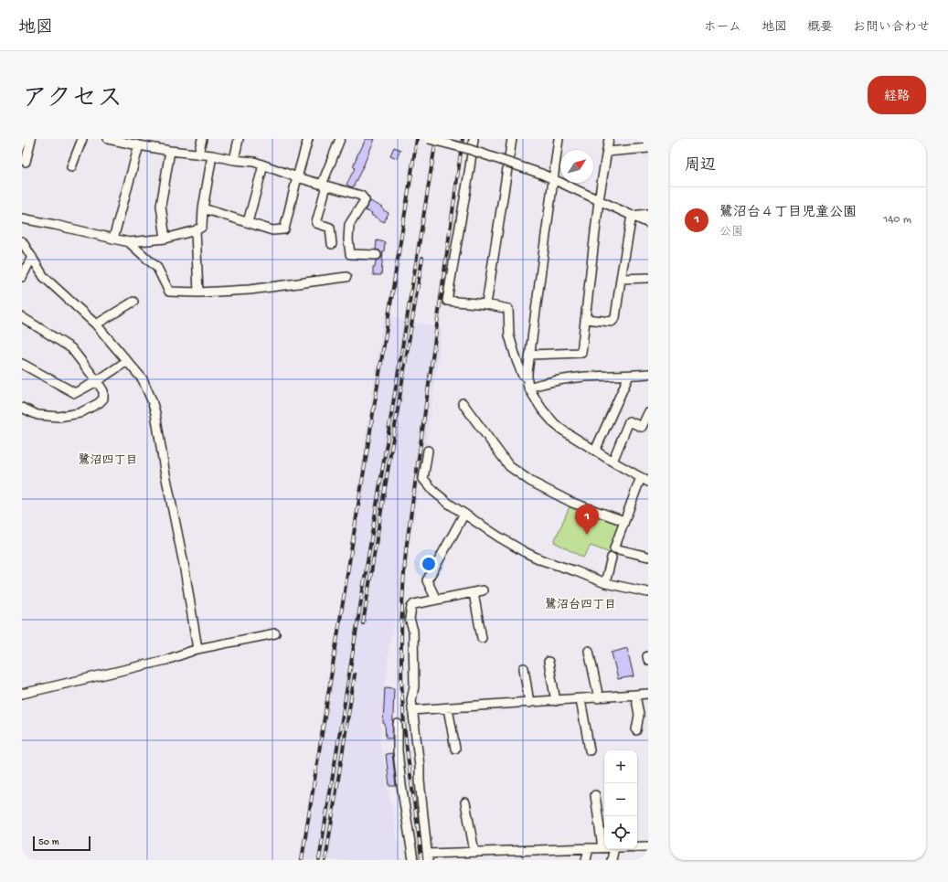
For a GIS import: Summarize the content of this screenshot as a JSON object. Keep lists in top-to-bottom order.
{
  "districts": ["鷺沼四丁目", "鷺沼台四丁目"],
  "scale_bar": "50 m",
  "north": "top right",
  "page": {
    "header": "地図",
    "nav": [
      "ホーム",
      "地図",
      "概要",
      "お問い合わせ"
    ],
    "title": "アクセス",
    "buttons": "経路",
    "heading": "周辺",
    "list": [
      {
        "mark": "1",
        "name": "鷺沼台４丁目児童公園",
        "note": "公園",
        "value": "140 m"
      }
    ],
    "pins": "1",
    "map_buttons": ["+", "−"],
    "scale": "50 m"
  }
}
